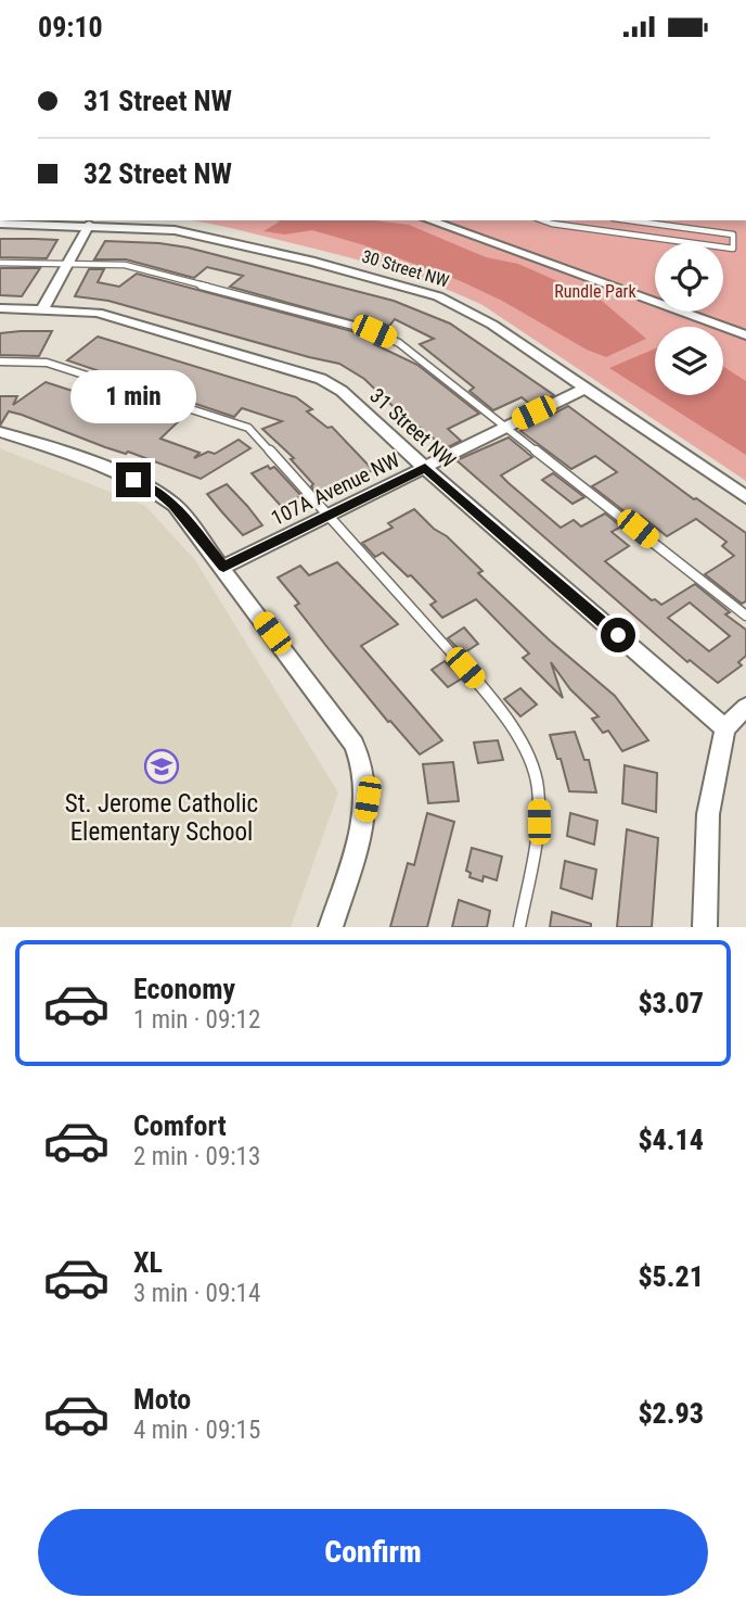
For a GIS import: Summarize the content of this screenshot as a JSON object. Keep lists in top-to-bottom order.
{
  "streets": {
    "street": ["30 Street NW", "31 Street NW", "107A Avenue NW"]
  },
  "crossings": [
    ["30 Street NW", "107A Avenue NW"],
    ["31 Street NW", "107A Avenue NW"]
  ],
  "parks": ["Rundle Park"],
  "places": {
    "school or university": ["St. Jerome Catholic Elementary School"]
  },
  "page": {
    "status": "09:10",
    "banner": ["31 Street NW", "32 Street NW"],
    "bubble": "1 min",
    "list": [
      {
        "name": "Economy",
        "note": "1 min · 09:12",
        "value": "$3.07"
      },
      {
        "name": "Comfort",
        "note": "2 min · 09:13",
        "value": "$4.14"
      },
      {
        "name": "XL",
        "note": "3 min · 09:14",
        "value": "$5.21"
      },
      {
        "name": "Moto",
        "note": "4 min · 09:15",
        "value": "$2.93"
      }
    ],
    "buttons": "Confirm"
  }
}
